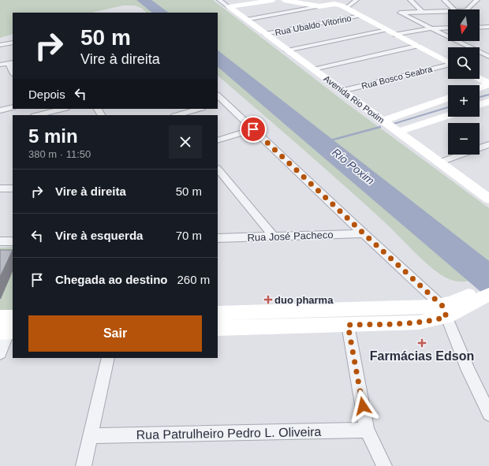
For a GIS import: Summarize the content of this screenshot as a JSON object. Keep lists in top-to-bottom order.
{
  "streets": {
    "street": [
      "Rua Ubaldo Vitorino",
      "Rua Bosco Seabra",
      "Avenida Rio Poxim",
      "Rua José Pacheco",
      "Rua Patrulheiro Pedro L. Oliveira"
    ]
  },
  "crossings": [
    ["Rua Ubaldo Vitorino", "Avenida Rio Poxim"],
    ["Rua Bosco Seabra", "Avenida Rio Poxim"]
  ],
  "water": ["Rio Poxim"],
  "places": {
    "health": ["duo pharma", "Farmácias Edson"]
  },
  "north": "bottom",
  "page": {
    "map_buttons": ["+", "−"],
    "turn": ["50 m", "Vire à direita"],
    "then": "Depois",
    "heading": ["5 min", "380 m · 11:50"],
    "list": [
      {
        "name": "Vire à direita",
        "value": "50 m"
      },
      {
        "name": "Vire à esquerda",
        "value": "70 m"
      },
      {
        "name": "Chegada ao destino",
        "value": "260 m"
      }
    ],
    "buttons": "Sair"
  }
}
